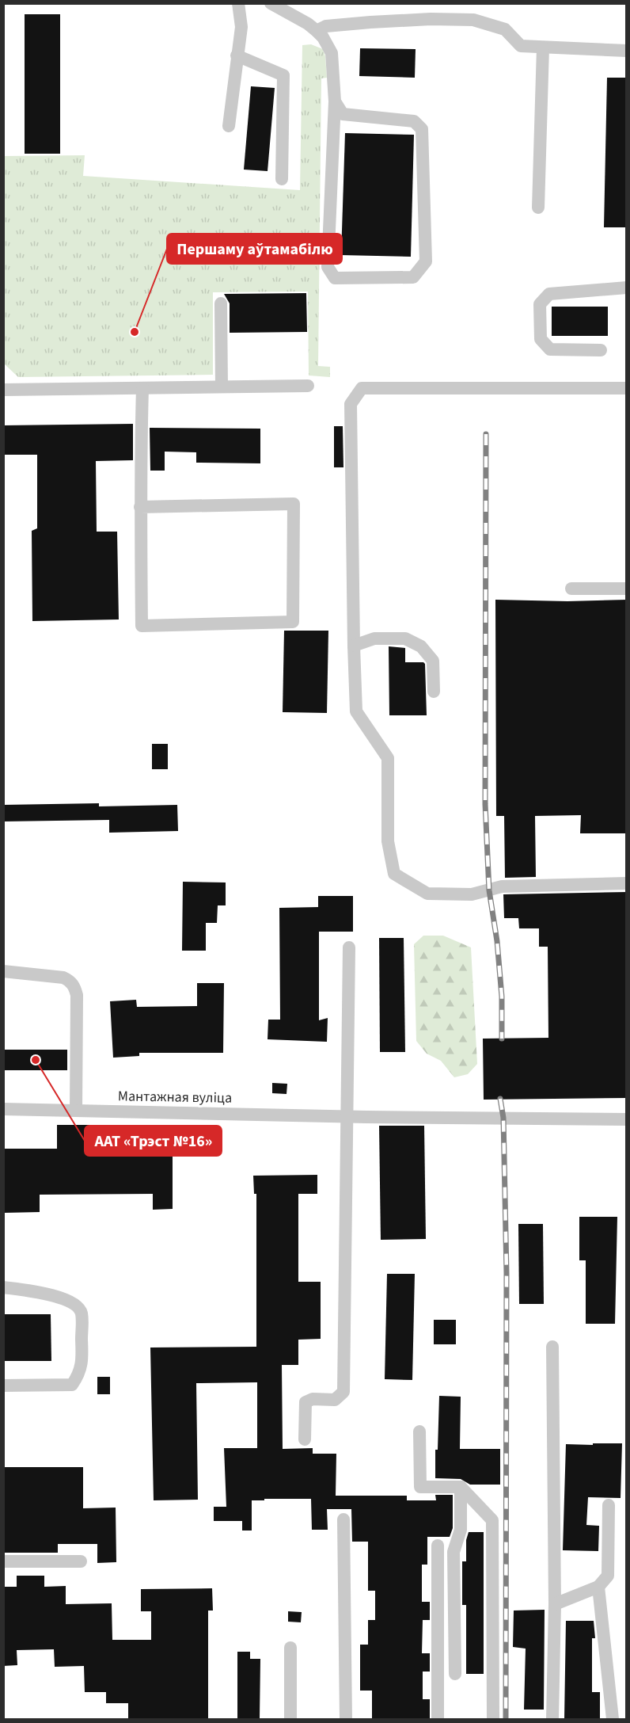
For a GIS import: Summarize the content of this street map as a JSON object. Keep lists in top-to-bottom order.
{
  "streets": {
    "street": ["Мантажная вуліца"]
  },
  "places": ["Першаму аўтамабілю", "ААТ «Трэст №16»"]
}
